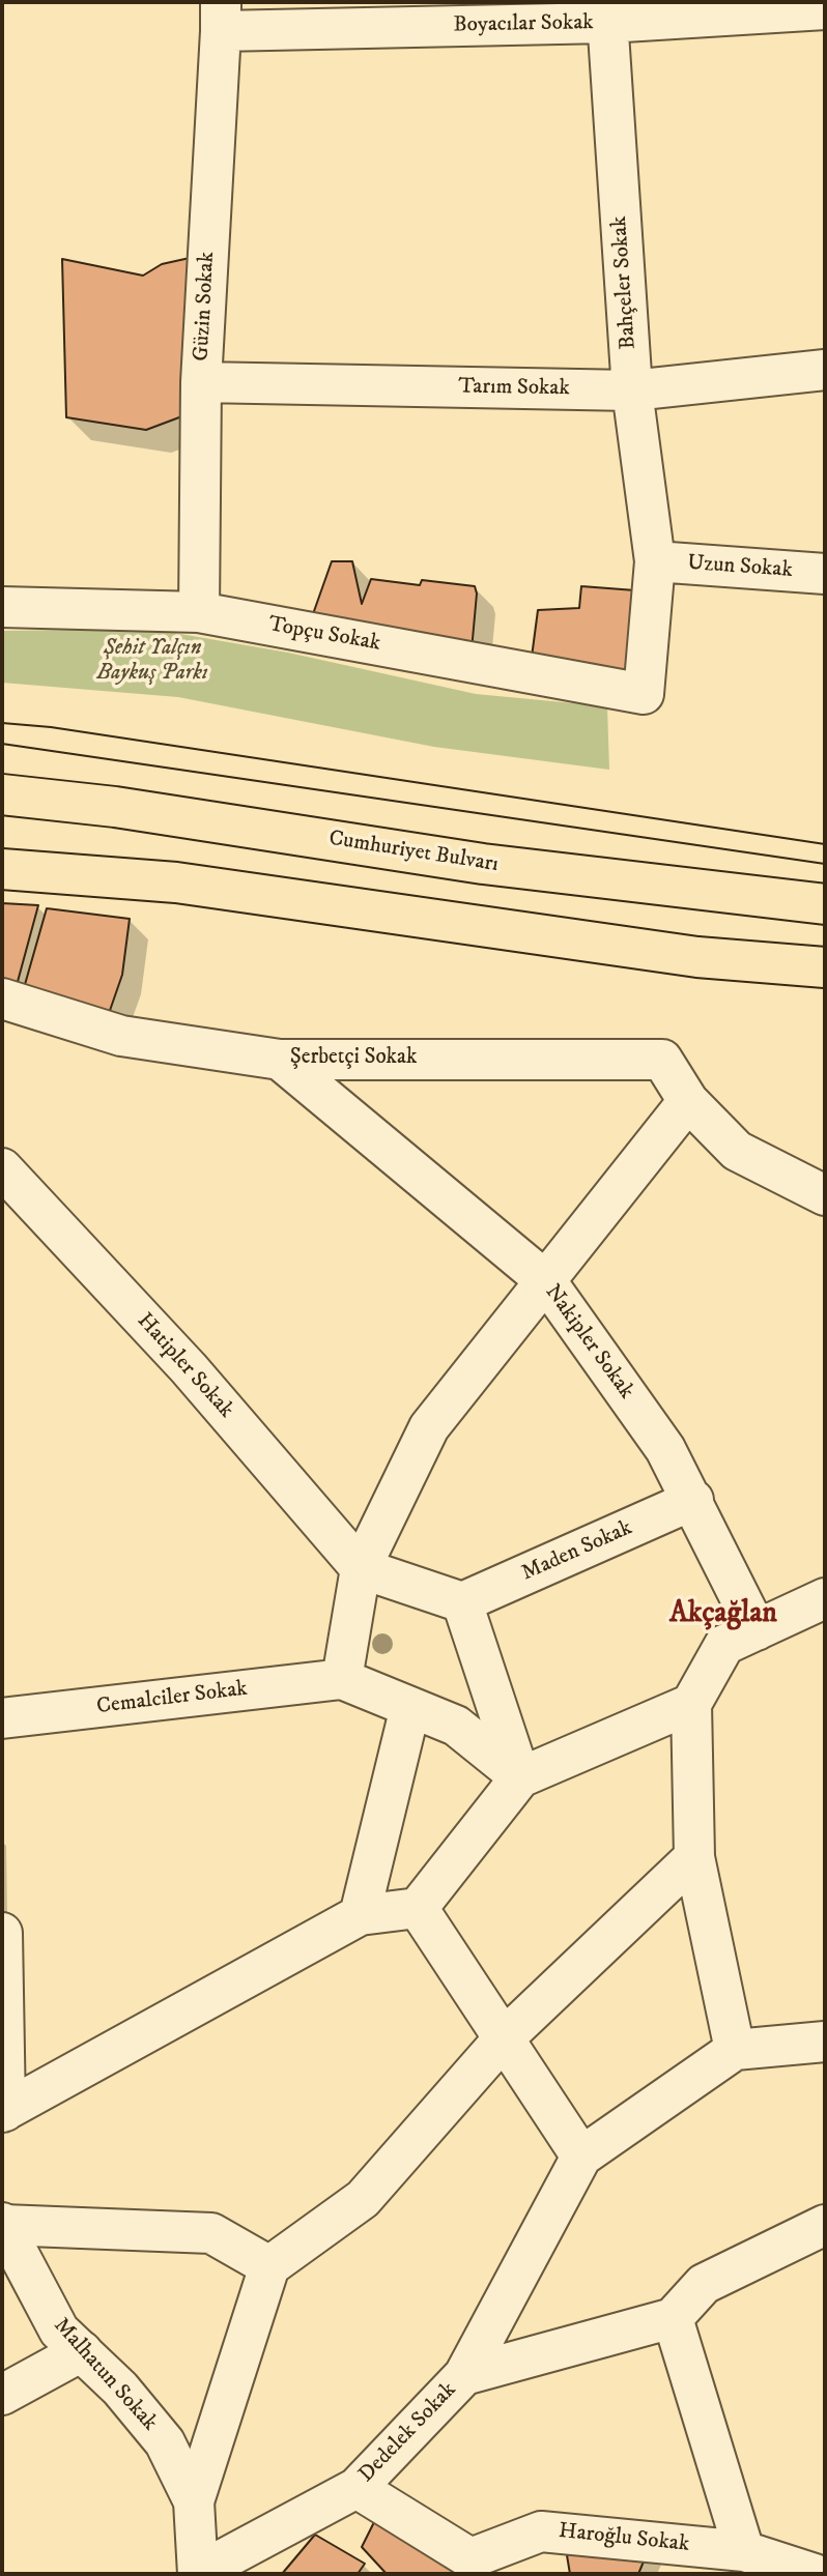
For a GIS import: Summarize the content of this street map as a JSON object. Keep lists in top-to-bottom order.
{
  "streets": {
    "main road": ["Cumhuriyet Bulvarı"],
    "street": [
      "Boyacılar Sokak",
      "Bahçeler Sokak",
      "Güzin Sokak",
      "Tarım Sokak",
      "Uzun Sokak",
      "Topçu Sokak",
      "Şerbetçi Sokak",
      "Nakipler Sokak",
      "Hatipler Sokak",
      "Maden Sokak",
      "Cemalciler Sokak",
      "Malhatun Sokak",
      "Dedelek Sokak",
      "Haroğlu Sokak"
    ]
  },
  "crossings": [
    ["Boyacılar Sokak", "Bahçeler Sokak"],
    ["Boyacılar Sokak", "Güzin Sokak"],
    ["Bahçeler Sokak", "Tarım Sokak"],
    ["Bahçeler Sokak", "Uzun Sokak"],
    ["Bahçeler Sokak", "Topçu Sokak"],
    ["Güzin Sokak", "Tarım Sokak"],
    ["Güzin Sokak", "Topçu Sokak"],
    ["Uzun Sokak", "Topçu Sokak"],
    ["Şerbetçi Sokak", "Nakipler Sokak"],
    ["Nakipler Sokak", "Maden Sokak"],
    ["Malhatun Sokak", "Dedelek Sokak"],
    ["Dedelek Sokak", "Haroğlu Sokak"]
  ],
  "districts": ["Akçağlan"],
  "parks": ["Şehit Yalçın Baykuş Parkı"]
}
